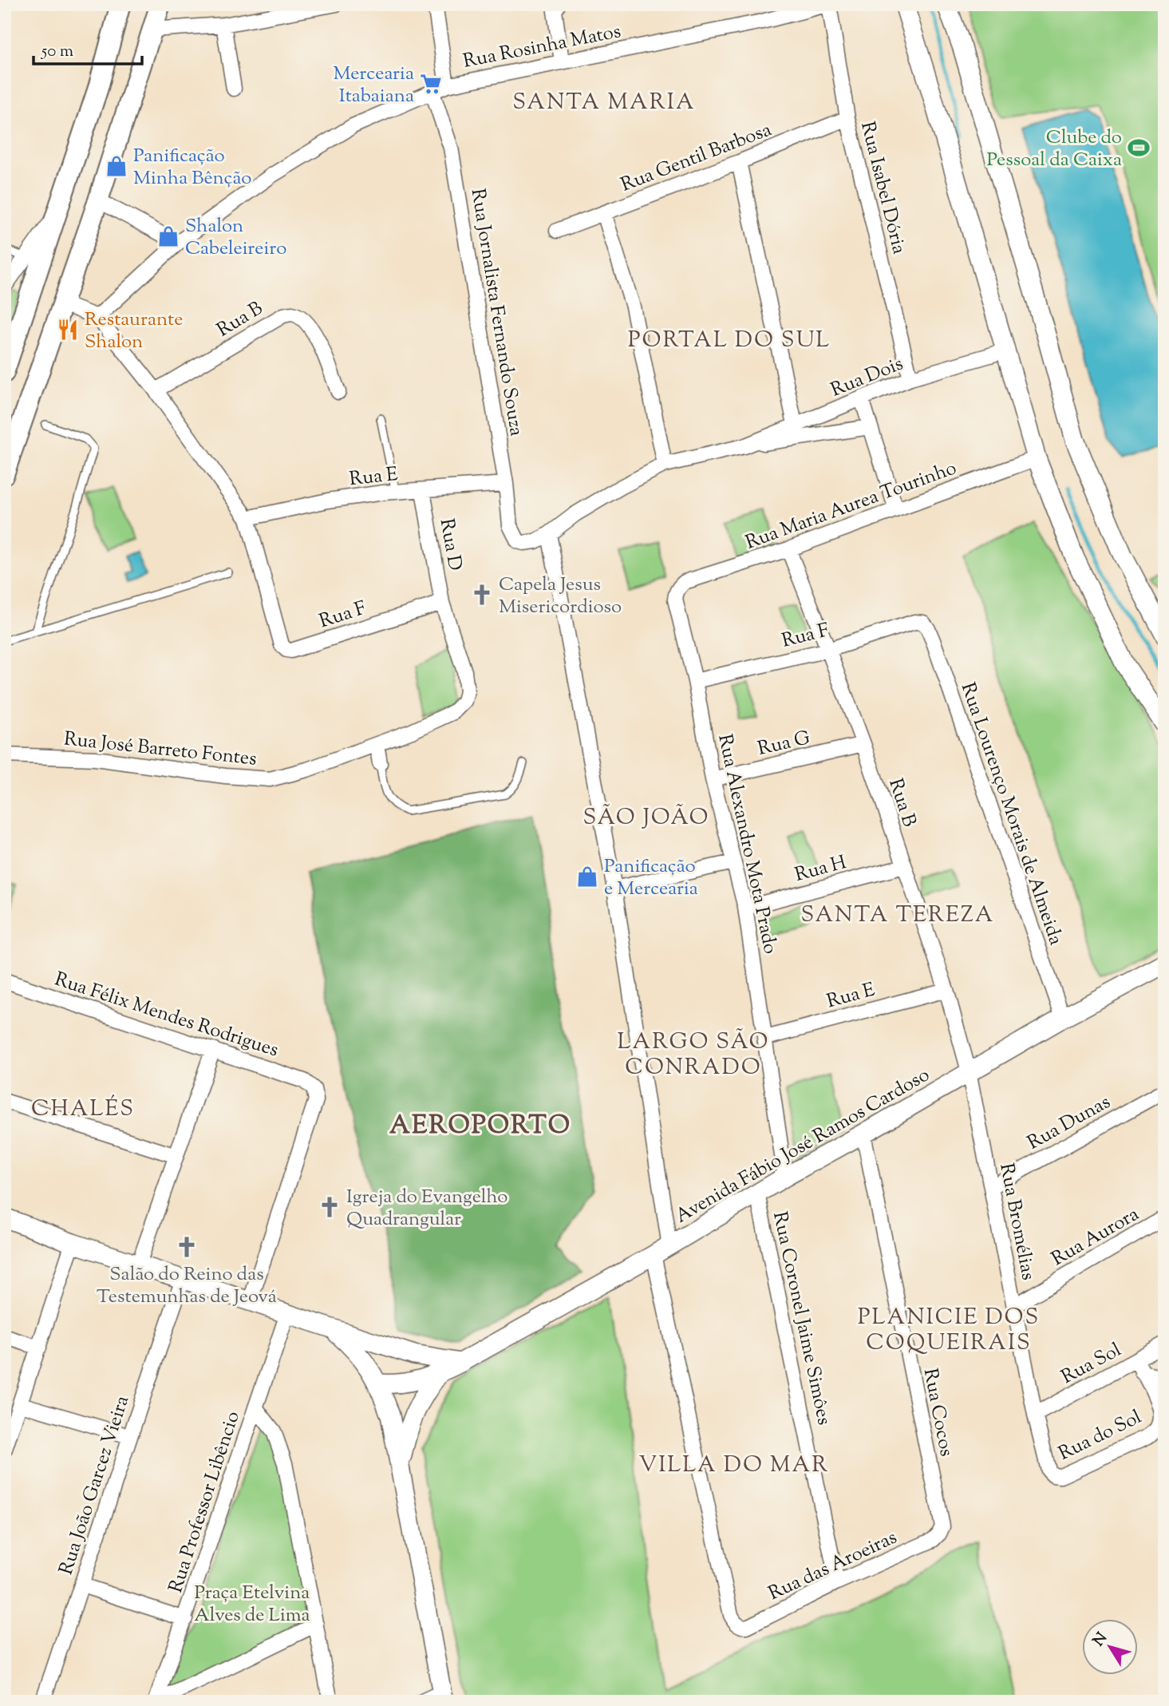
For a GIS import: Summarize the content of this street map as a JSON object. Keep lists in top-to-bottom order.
{
  "streets": {
    "street": [
      "Rua Rosinha Matos",
      "Rua Gentil Barbosa",
      "Rua Isabel Dória",
      "Rua Jornalista Fernando Souza",
      "Rua B",
      "Rua Dois",
      "Rua E",
      "Rua Maria Aurea Tourinho",
      "Rua D",
      "Rua F",
      "Rua G",
      "Rua José Barreto Fontes",
      "Rua Lourenço Morais de Almeida",
      "Rua Alexandro Mota Prado",
      "Rua H",
      "Rua Félix Mendes Rodrigues",
      "Rua Dunas",
      "Avenida Fábio José Ramos Cardoso",
      "Rua Bromélias",
      "Rua Aurora",
      "Rua Coronel Jaime Simôes",
      "Rua Sol",
      "Rua Cocos",
      "Rua do Sol",
      "Rua João Garcez Vieira",
      "Rua Professor Libêncio",
      "Rua das Aroeiras"
    ]
  },
  "crossings": [
    ["Rua Rosinha Matos", "Rua Isabel Dória"],
    ["Rua Rosinha Matos", "Rua Jornalista Fernando Souza"],
    ["Rua Gentil Barbosa", "Rua Isabel Dória"],
    ["Rua Isabel Dória", "Rua Dois"],
    ["Rua Jornalista Fernando Souza", "Rua Dois"],
    ["Rua Jornalista Fernando Souza", "Rua E"],
    ["Rua B", "Rua E"],
    ["Rua B", "Rua Maria Aurea Tourinho"],
    ["Rua B", "Rua F"],
    ["Rua B", "Rua G"],
    ["Rua B", "Rua H"],
    ["Rua B", "Avenida Fábio José Ramos Cardoso"],
    ["Rua B", "Rua Bromélias"],
    ["Rua E", "Rua D"],
    ["Rua E", "Rua F"],
    ["Rua E", "Rua Alexandro Mota Prado"],
    ["Rua Maria Aurea Tourinho", "Rua Alexandro Mota Prado"],
    ["Rua D", "Rua F"],
    ["Rua D", "Rua José Barreto Fontes"],
    ["Rua F", "Rua Lourenço Morais de Almeida"],
    ["Rua F", "Rua Alexandro Mota Prado"],
    ["Rua G", "Rua Alexandro Mota Prado"],
    ["Rua Lourenço Morais de Almeida", "Avenida Fábio José Ramos Cardoso"],
    ["Rua Alexandro Mota Prado", "Rua H"],
    ["Rua Alexandro Mota Prado", "Avenida Fábio José Ramos Cardoso"],
    ["Rua Dunas", "Rua Bromélias"],
    ["Avenida Fábio José Ramos Cardoso", "Rua Bromélias"],
    ["Avenida Fábio José Ramos Cardoso", "Rua Coronel Jaime Simôes"],
    ["Avenida Fábio José Ramos Cardoso", "Rua Cocos"],
    ["Avenida Fábio José Ramos Cardoso", "Rua das Aroeiras"],
    ["Rua Bromélias", "Rua Aurora"],
    ["Rua Bromélias", "Rua Sol"],
    ["Rua Bromélias", "Rua do Sol"],
    ["Rua Coronel Jaime Simôes", "Rua das Aroeiras"],
    ["Rua Sol", "Rua do Sol"],
    ["Rua Cocos", "Rua das Aroeiras"]
  ],
  "districts": [
    "SANTA MARIA",
    "PORTAL DO SUL",
    "SÃO JOÃO",
    "SANTA TEREZA",
    "LARGO SÃO CONRADO",
    "CHALÉS",
    "AEROPORTO",
    "PLANICIE DOS COQUEIRAIS",
    "VILLA DO MAR"
  ],
  "parks": ["Praça Etelvina Alves de Lima"],
  "places": {
    "supermarket": ["Mercearia Itabaiana"],
    "sports": ["Clube do Pessoal da Caixa"],
    "shop": ["Panificação Minha Bênção", "Shalon Cabeleireiro", "Panificação e Mercearia"],
    "restaurant": ["Restaurante Shalon"],
    "church": ["Capela Jesus Misericordioso", "Igreja do Evangelho Quadrangular", "Salão do Reino das Testemunhas de Jeová"]
  },
  "scale_bar": "50 m",
  "north": "top left"
}
